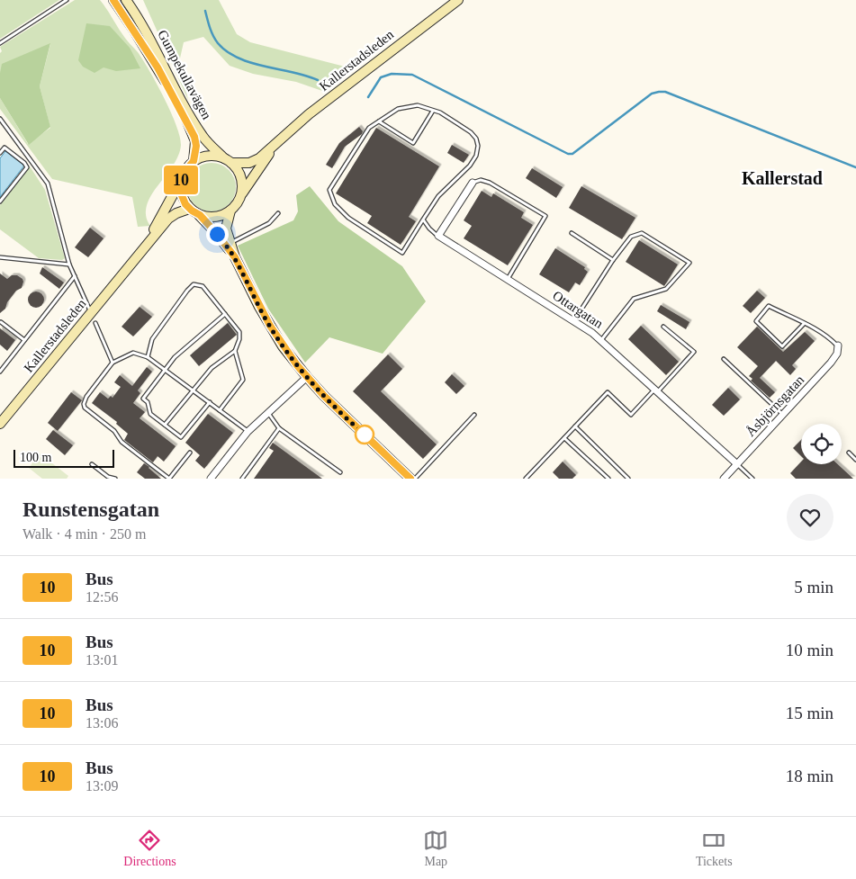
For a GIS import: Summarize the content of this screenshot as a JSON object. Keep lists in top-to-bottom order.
{
  "streets": {
    "main road": ["Kallerstadsleden", "Gumpekullavägen"],
    "street": ["Ottargatan", "Åsbjörnsgatan"]
  },
  "crossings": [
    ["Kallerstadsleden", "Gumpekullavägen"],
    ["Ottargatan", "Åsbjörnsgatan"]
  ],
  "districts": ["Kallerstad"],
  "lines": ["bus line 10"],
  "scale_bar": "100 m",
  "page": {
    "on_map": "10",
    "scale": "100 m",
    "heading": ["Runstensgatan", "Walk · 4 min · 250 m"],
    "list": [
      {
        "mark": "10",
        "name": "Bus",
        "note": "12:56",
        "value": "5 min"
      },
      {
        "mark": "10",
        "name": "Bus",
        "note": "13:01",
        "value": "10 min"
      },
      {
        "mark": "10",
        "name": "Bus",
        "note": "13:06",
        "value": "15 min"
      },
      {
        "mark": "10",
        "name": "Bus",
        "note": "13:09",
        "value": "18 min"
      }
    ],
    "tabs": ["Directions", "Map", "Tickets"]
  }
}
